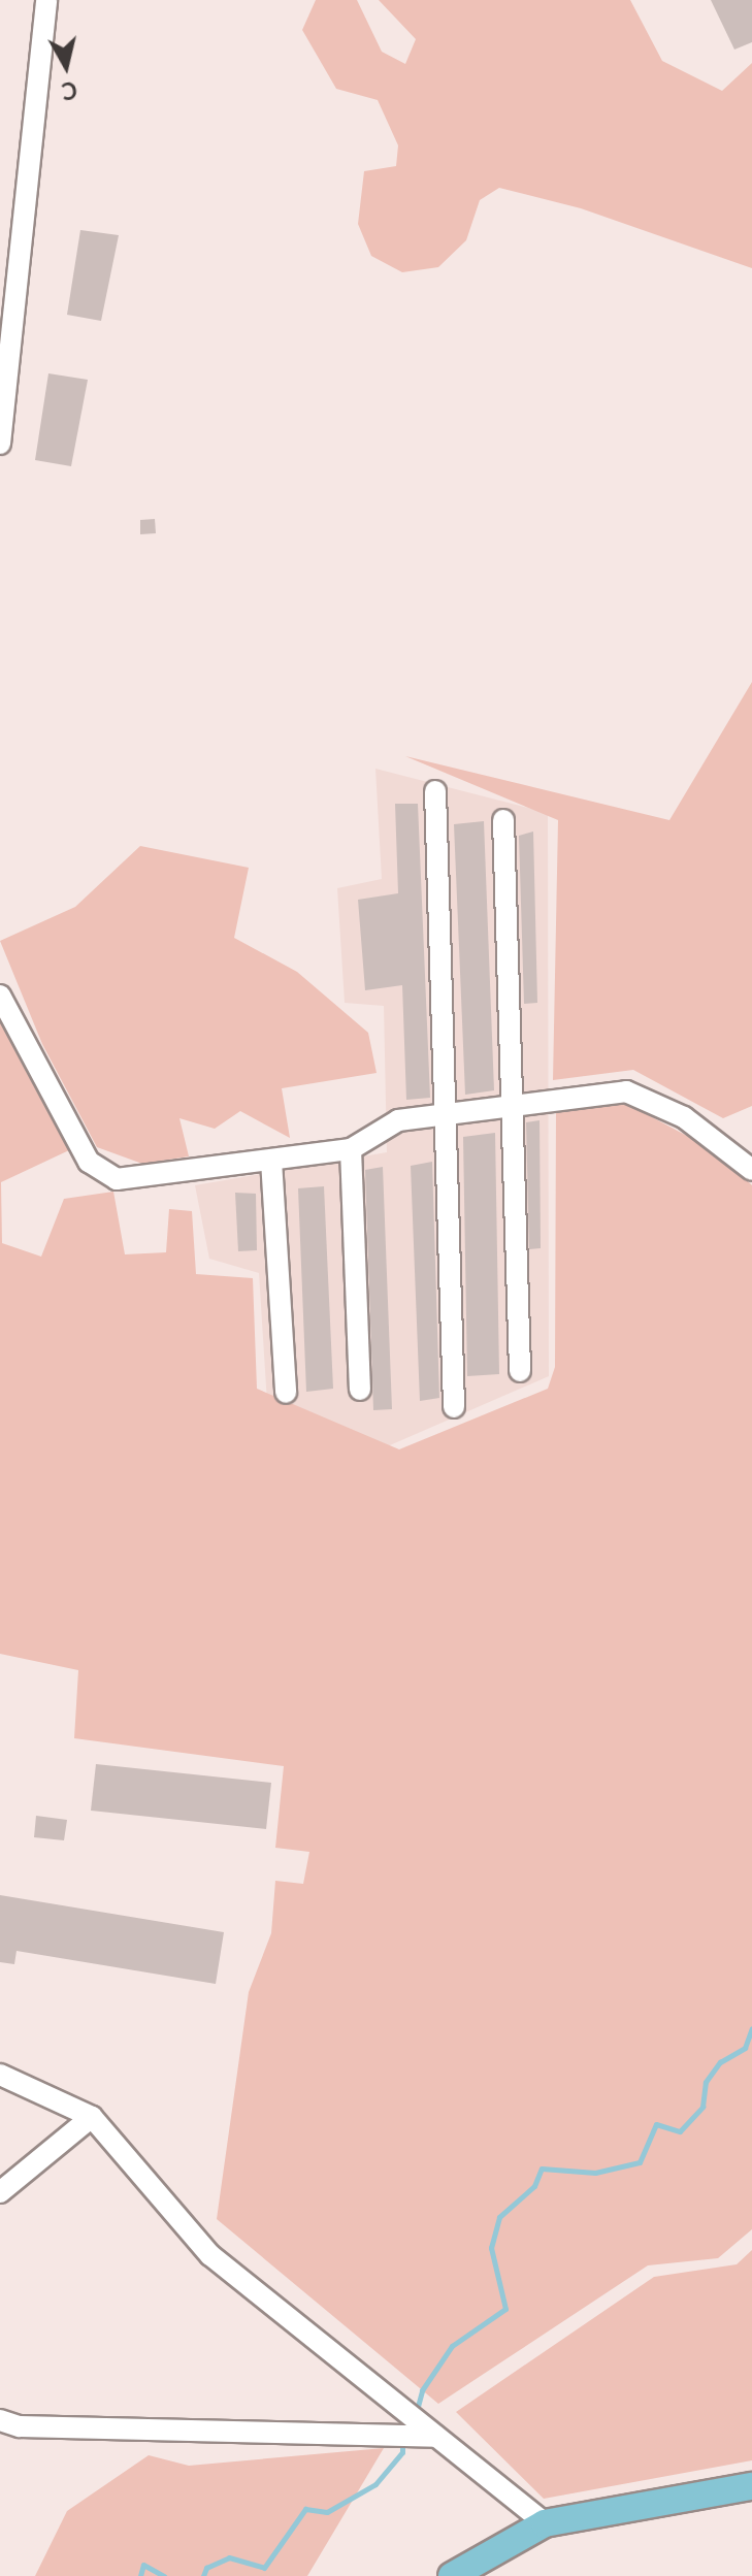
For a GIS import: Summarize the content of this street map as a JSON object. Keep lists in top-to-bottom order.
{
  "north": "bottom"
}
